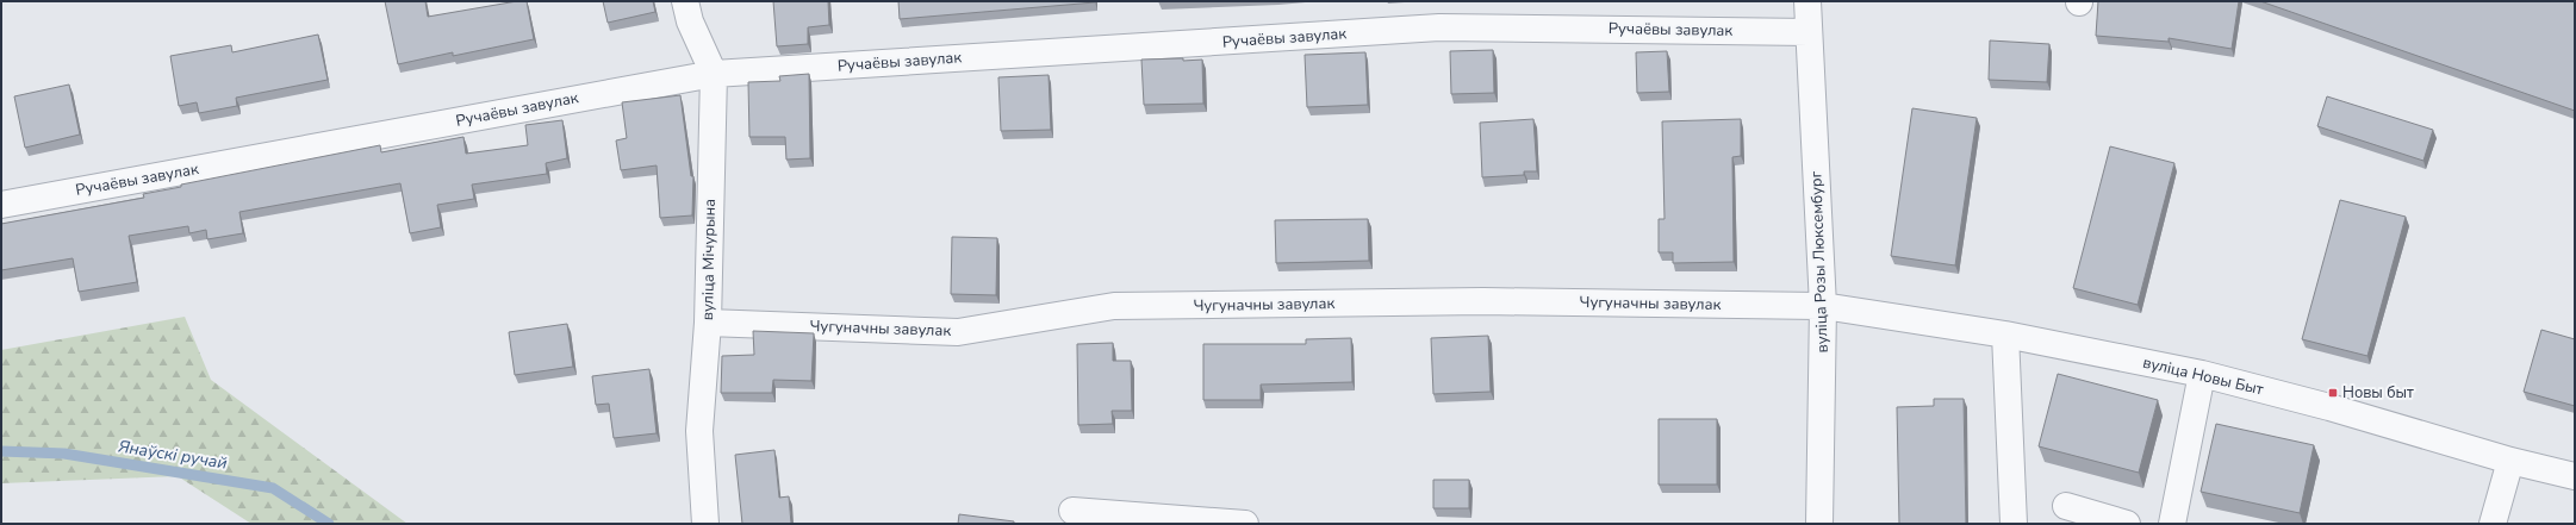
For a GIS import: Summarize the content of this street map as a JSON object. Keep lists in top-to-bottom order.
{
  "streets": {
    "street": [
      "Ручаёвы завулак",
      "вуліца Мічурына",
      "вуліца Розы Люксембург",
      "Чугуначны завулак",
      "вуліца Новы Быт"
    ]
  },
  "crossings": [
    ["Ручаёвы завулак", "вуліца Мічурына"],
    ["Ручаёвы завулак", "вуліца Розы Люксембург"],
    ["вуліца Мічурына", "Чугуначны завулак"],
    ["вуліца Розы Люксембург", "Чугуначны завулак"],
    ["вуліца Розы Люксембург", "вуліца Новы Быт"],
    ["Чугуначны завулак", "вуліца Новы Быт"]
  ],
  "water": ["Янаўскі ручай"],
  "places": {
    "transit": ["Новы быт"]
  }
}
